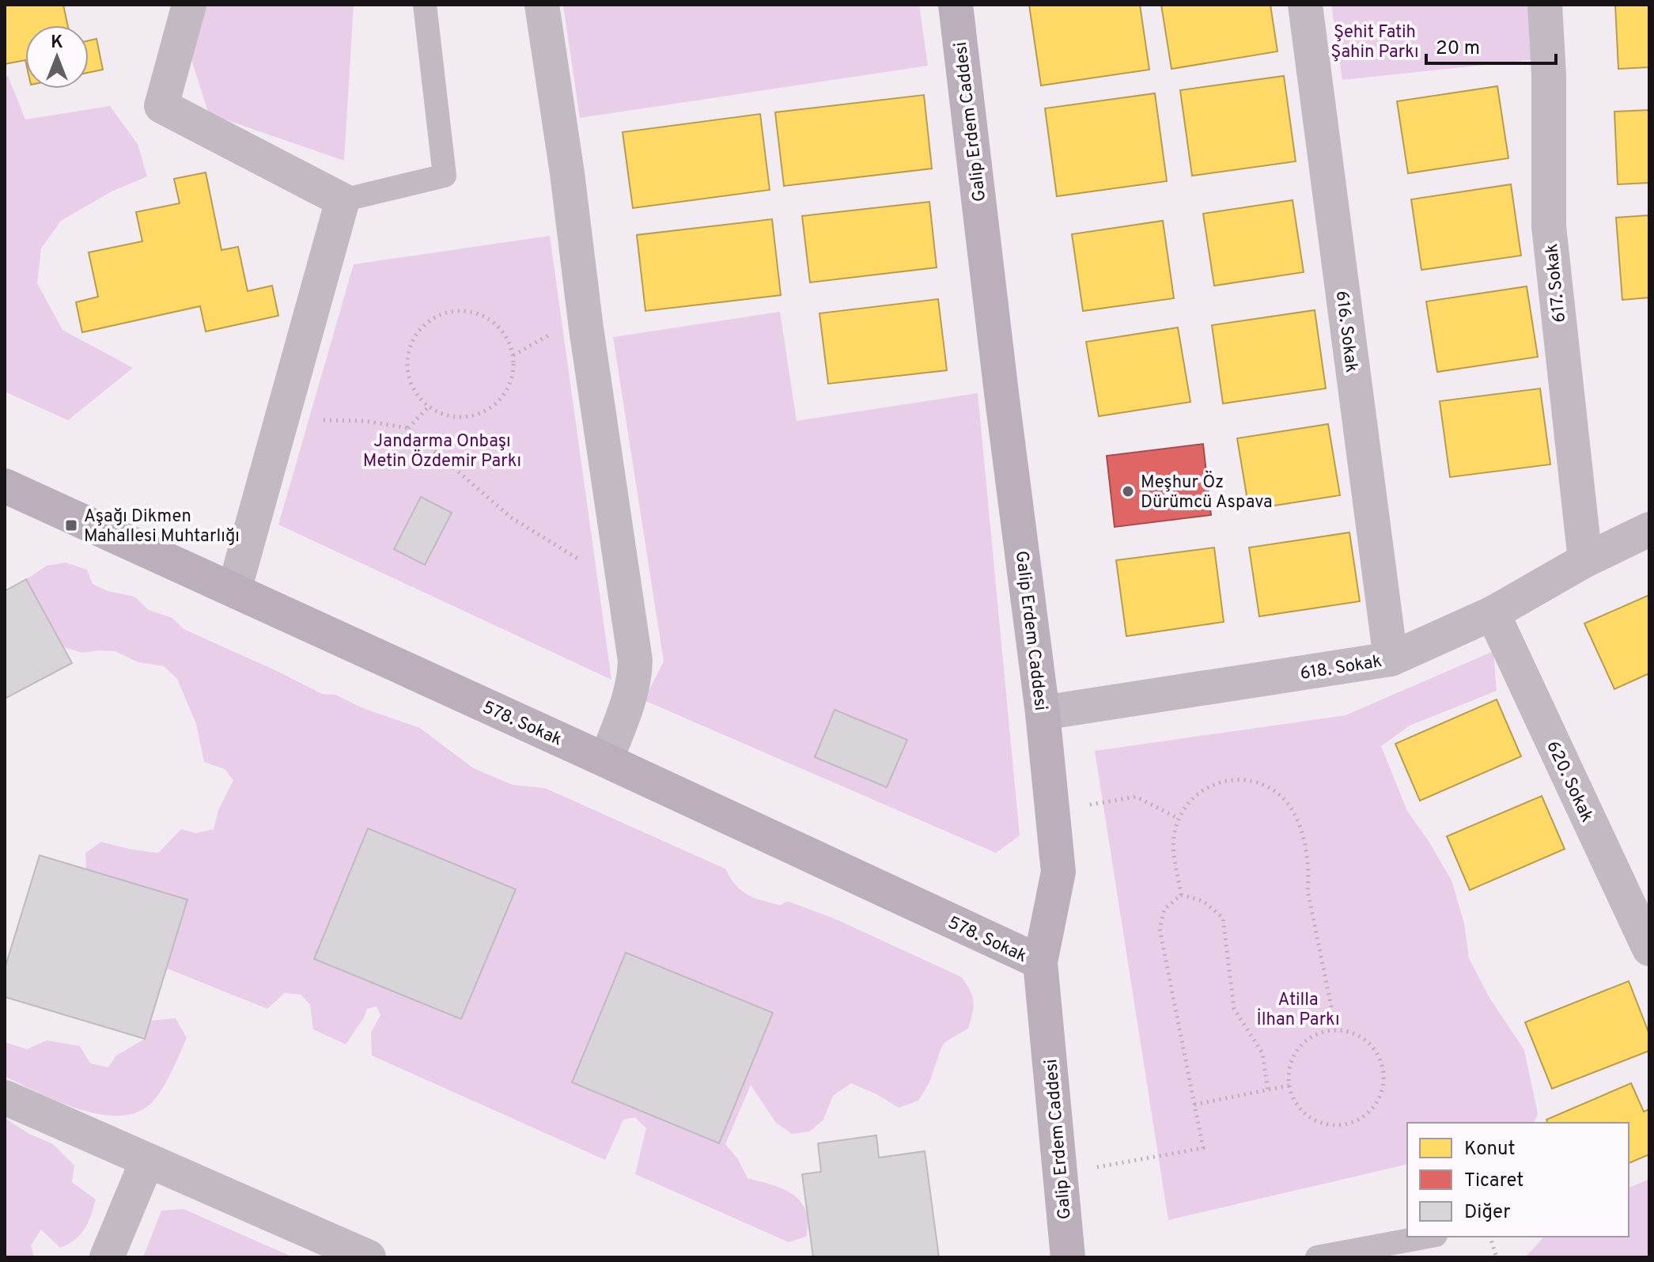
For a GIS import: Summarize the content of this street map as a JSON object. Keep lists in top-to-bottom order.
{
  "streets": {
    "main road": ["Galip Erdem Caddesi", "578. Sokak"],
    "street": [
      "617. Sokak",
      "616. Sokak",
      "618. Sokak",
      "620. Sokak"
    ]
  },
  "crossings": [
    ["Galip Erdem Caddesi", "618. Sokak"],
    ["Galip Erdem Caddesi", "578. Sokak"],
    ["617. Sokak", "618. Sokak"],
    ["616. Sokak", "618. Sokak"],
    ["618. Sokak", "620. Sokak"]
  ],
  "parks": ["Şehit Fatih Şahin Parkı", "Jandarma Onbaşı Metin Özdemir Parkı", "Atilla İlhan Parkı"],
  "places": {
    "other": ["Meşhur Öz Dürümcü Aspava"],
    "transit": ["Aşağı Dikmen Mahallesi Muhtarlığı"]
  },
  "legend": ["Konut", "Ticaret", "Diğer"],
  "scale_bar": "20 m",
  "north": "top"
}
